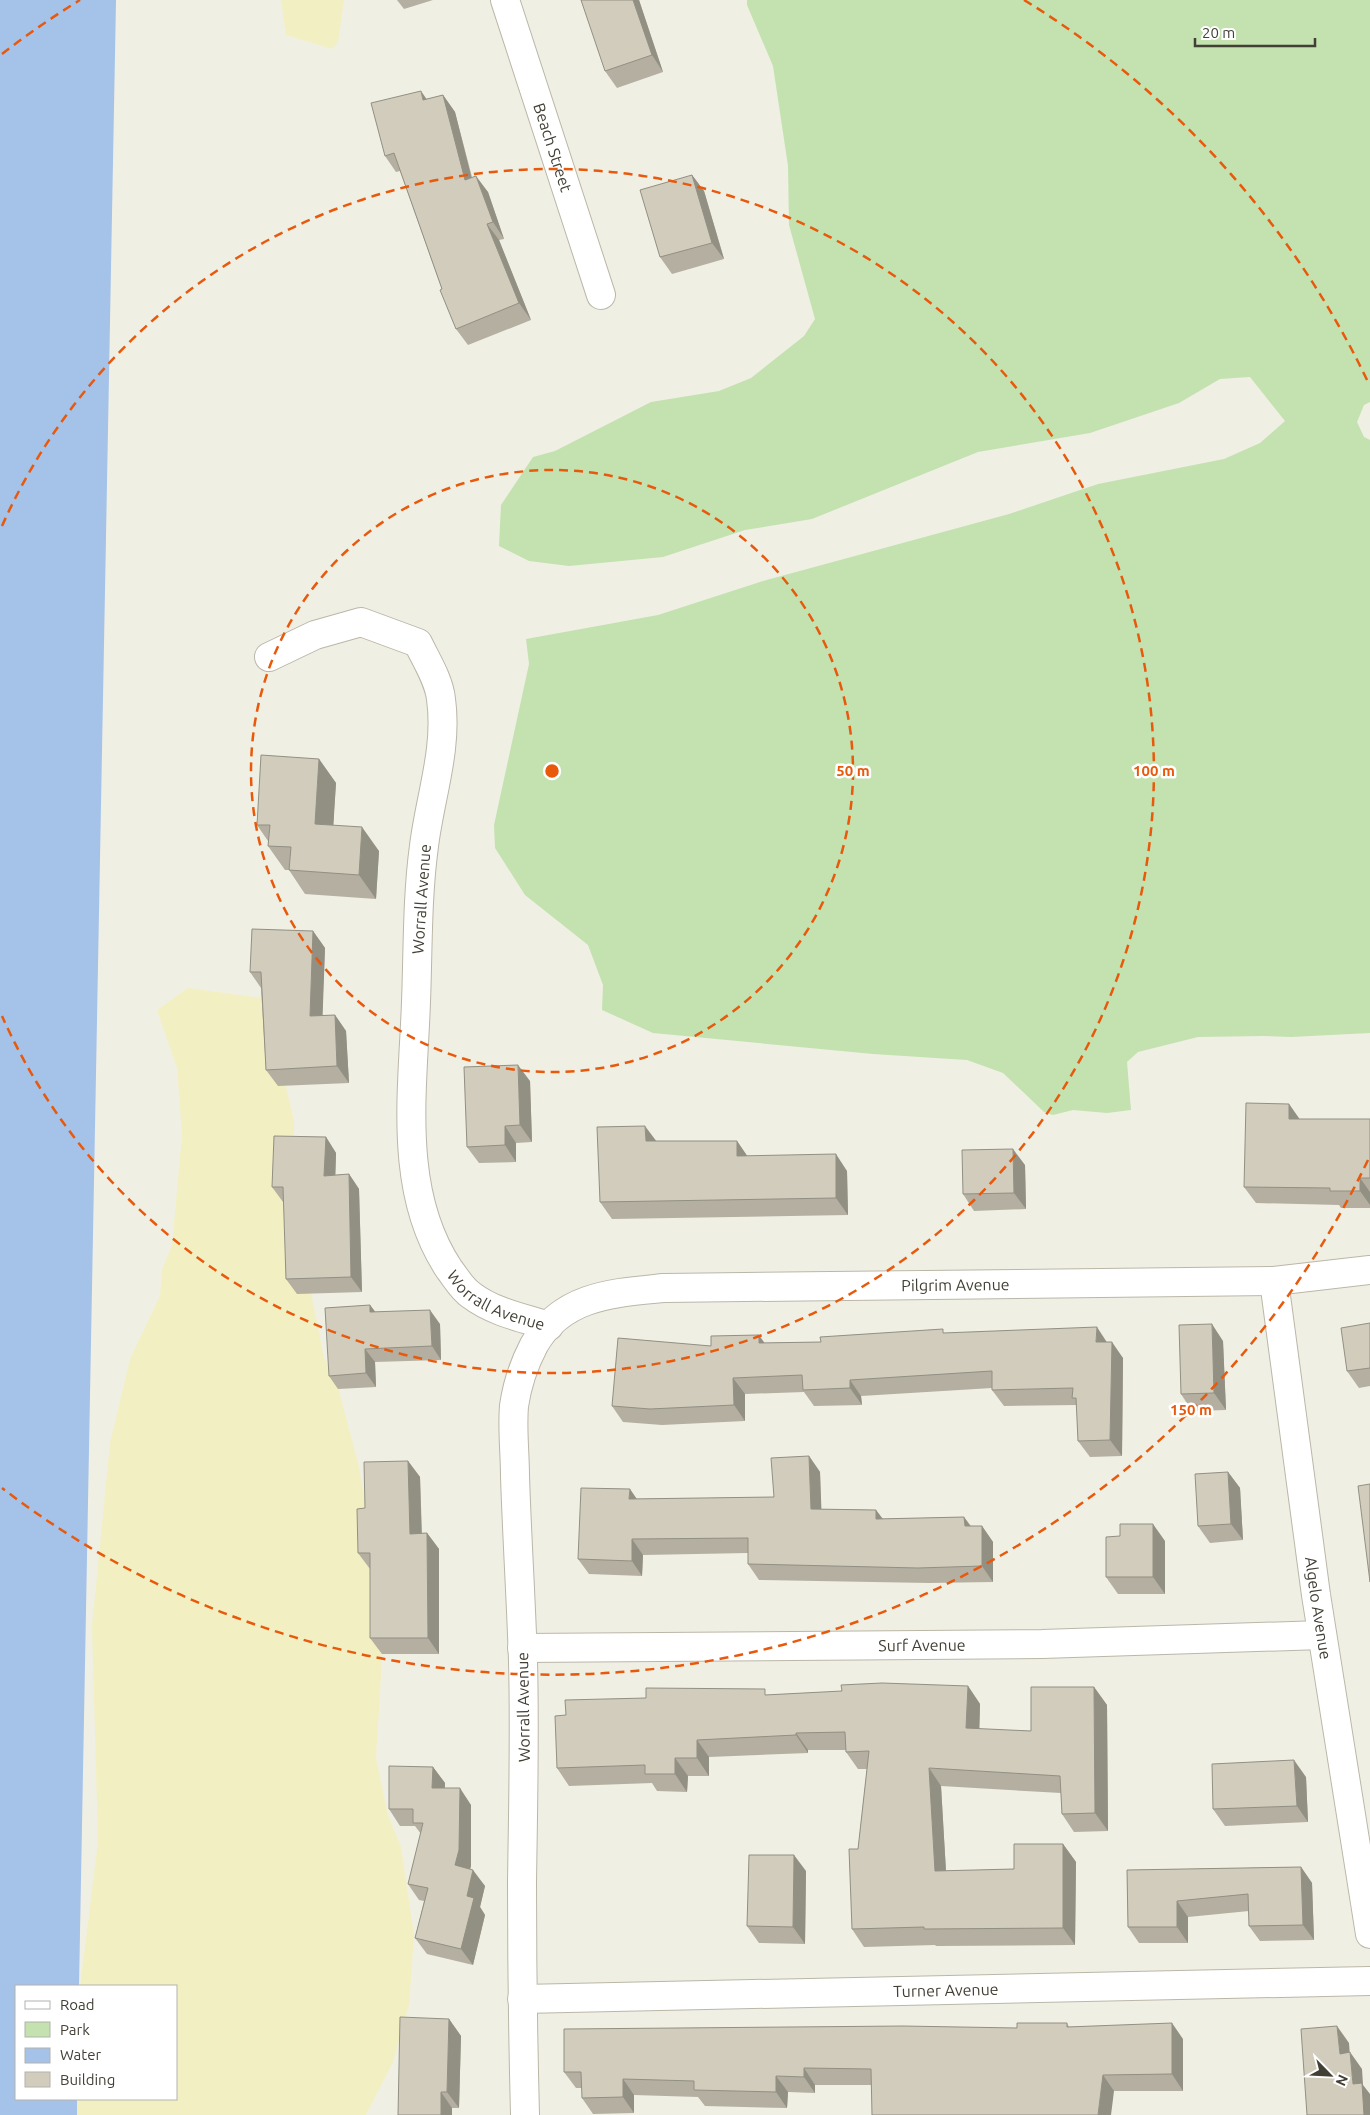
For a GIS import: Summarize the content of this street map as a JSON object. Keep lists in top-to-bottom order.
{
  "streets": {
    "street": [
      "Beach Street",
      "Worrall Avenue",
      "Pilgrim Avenue",
      "Algelo Avenue",
      "Surf Avenue",
      "Turner Avenue"
    ]
  },
  "crossings": [
    ["Worrall Avenue", "Pilgrim Avenue"],
    ["Worrall Avenue", "Surf Avenue"],
    ["Worrall Avenue", "Turner Avenue"],
    ["Pilgrim Avenue", "Algelo Avenue"],
    ["Algelo Avenue", "Surf Avenue"]
  ],
  "legend": [
    "Road",
    "Park",
    "Water",
    "Building"
  ],
  "scale_bar": "20 m",
  "north": "bottom right",
  "rings": ["50 m", "100 m", "150 m"]
}
